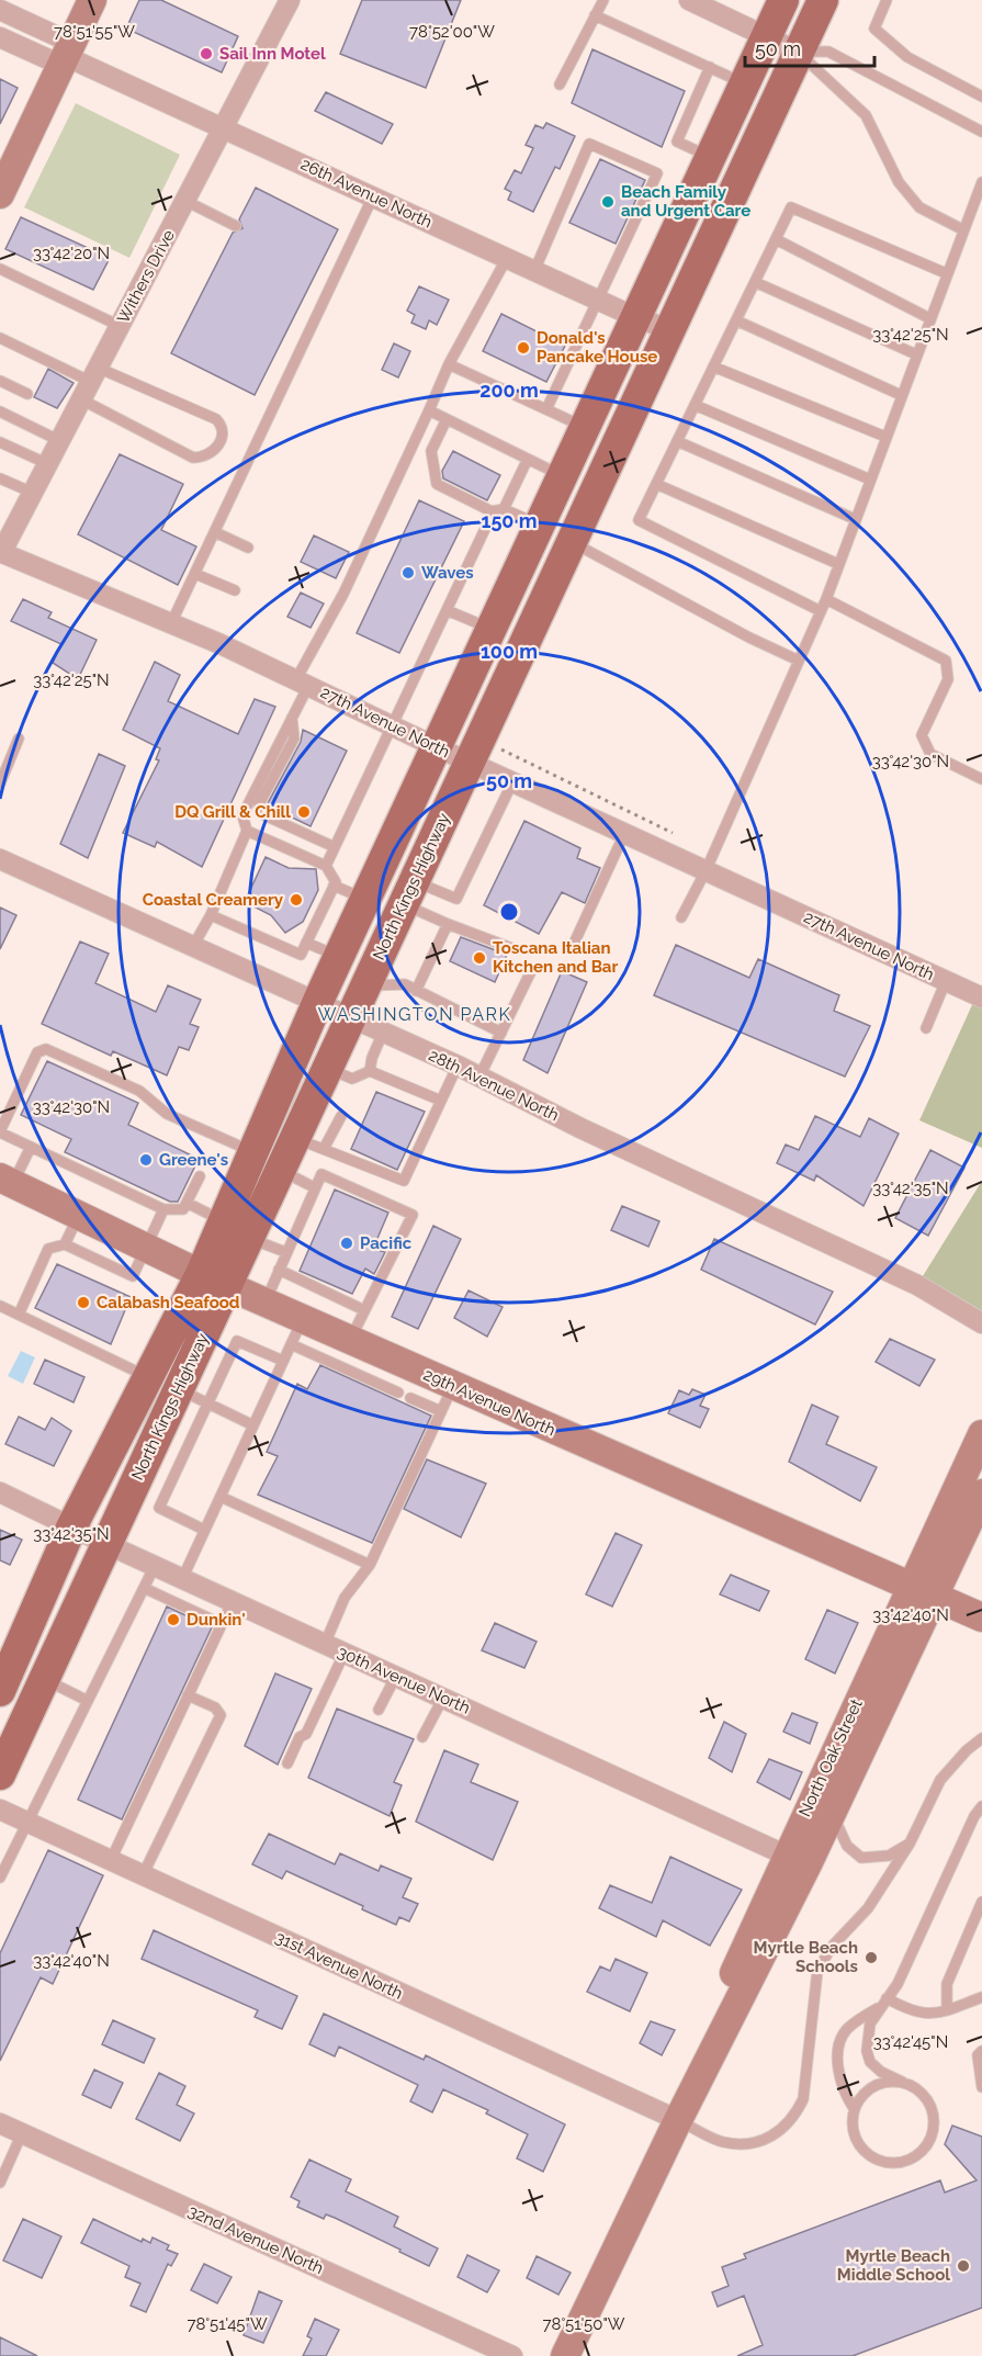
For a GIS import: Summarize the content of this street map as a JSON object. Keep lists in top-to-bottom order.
{
  "streets": {
    "main road": ["North Kings Highway", "29th Avenue North", "North Oak Street"],
    "street": [
      "26th Avenue North",
      "Withers Drive",
      "27th Avenue North",
      "28th Avenue North",
      "30th Avenue North",
      "31st Avenue North",
      "32nd Avenue North"
    ]
  },
  "crossings": [
    ["26th Avenue North", "Withers Drive"],
    ["26th Avenue North", "North Kings Highway"],
    ["Withers Drive", "27th Avenue North"],
    ["27th Avenue North", "North Kings Highway"],
    ["North Kings Highway", "28th Avenue North"],
    ["North Kings Highway", "29th Avenue North"],
    ["North Kings Highway", "30th Avenue North"],
    ["29th Avenue North", "North Oak Street"],
    ["30th Avenue North", "North Oak Street"],
    ["North Oak Street", "31st Avenue North"]
  ],
  "districts": ["WASHINGTON PARK"],
  "places": [
    "Sail Inn Motel",
    "Beach Family and Urgent Care",
    "Donald's Pancake House",
    "Waves",
    "DQ Grill & Chill",
    "Coastal Creamery",
    "Toscana Italian Kitchen and Bar",
    "Greene's",
    "Pacific",
    "Calabash Seafood",
    "Dunkin'",
    "Myrtle Beach Schools",
    "Myrtle Beach Middle School"
  ],
  "scale_bar": "50 m",
  "coordinates": [
    "78°51'55\"W",
    "78°52'00\"W",
    "33°42'20\"N",
    "33°42'25\"N",
    "33°42'30\"N",
    "33°42'35\"N",
    "33°42'40\"N",
    "33°42'45\"N",
    "78°51'45\"W",
    "78°51'50\"W"
  ],
  "rings": [
    "200 m",
    "150 m",
    "100 m",
    "50 m"
  ]
}
